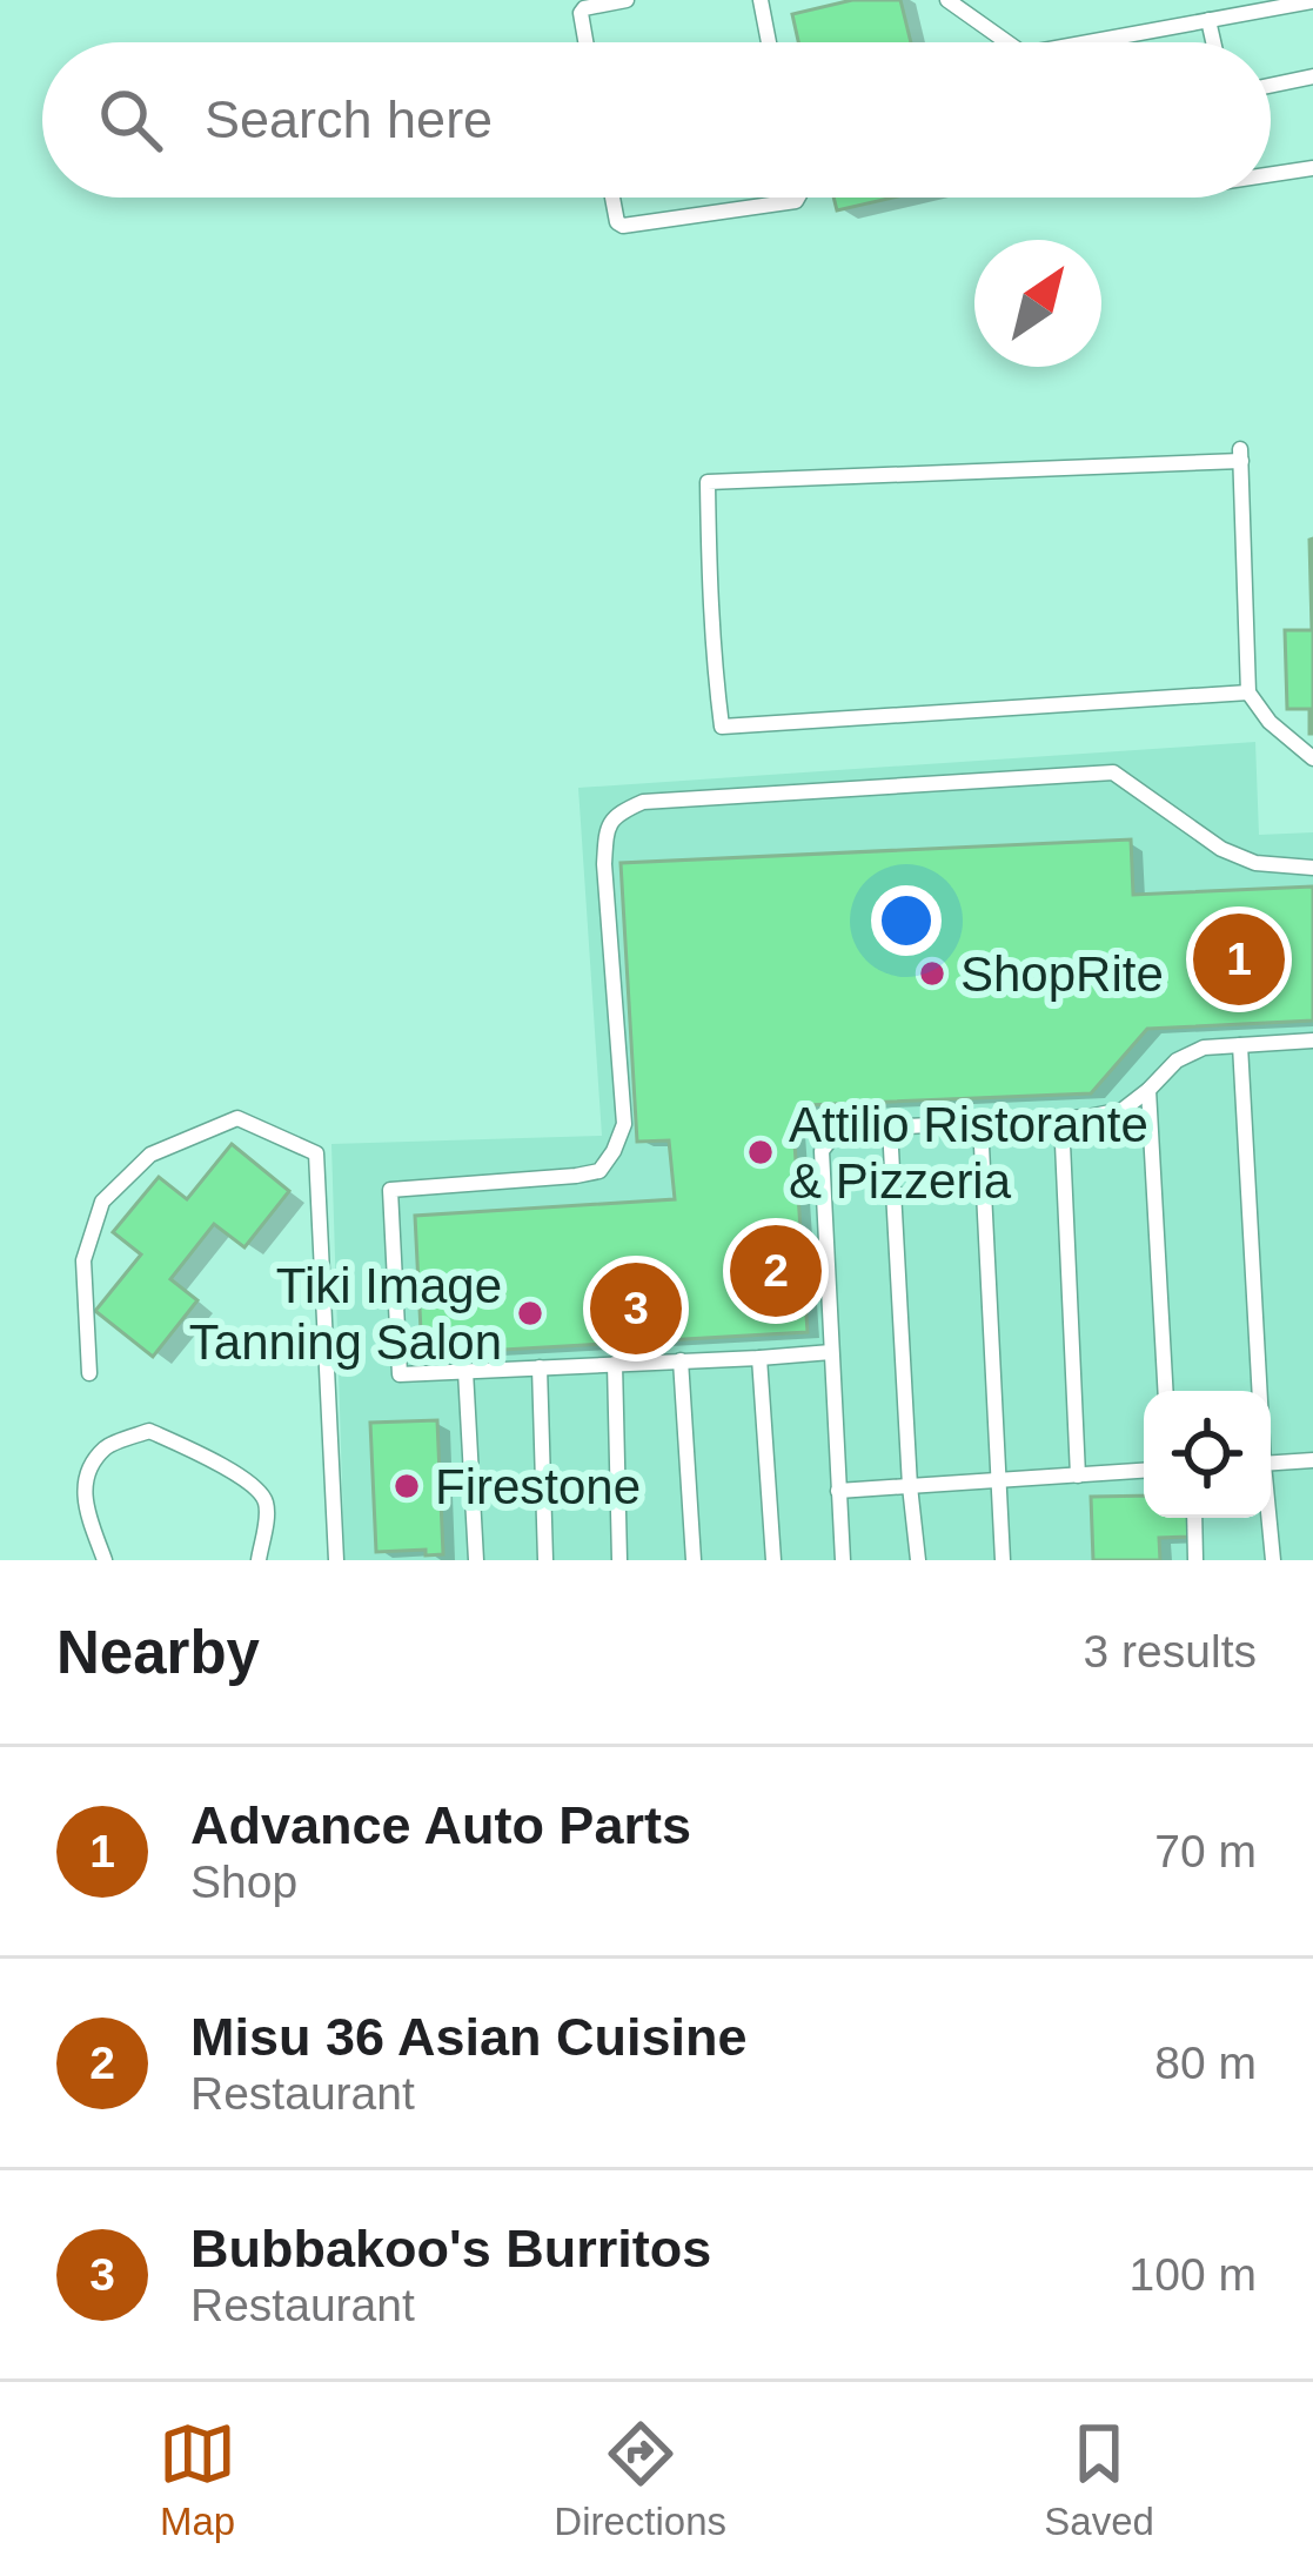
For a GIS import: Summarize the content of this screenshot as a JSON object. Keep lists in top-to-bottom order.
{
  "places": [
    "ShopRite",
    "Attilio Ristorante & Pizzeria",
    "Tiki Image Tanning Salon",
    "Firestone"
  ],
  "north": "top right",
  "page": {
    "search": "Search here",
    "pins": ["1", "2", "3"],
    "heading": ["Nearby", "3 results"],
    "list": [
      {
        "mark": "1",
        "name": "Advance Auto Parts",
        "note": "Shop",
        "value": "70 m"
      },
      {
        "mark": "2",
        "name": "Misu 36 Asian Cuisine",
        "note": "Restaurant",
        "value": "80 m"
      },
      {
        "mark": "3",
        "name": "Bubbakoo's Burritos",
        "note": "Restaurant",
        "value": "100 m"
      }
    ],
    "nav": ["Map", "Directions", "Saved"]
  }
}
